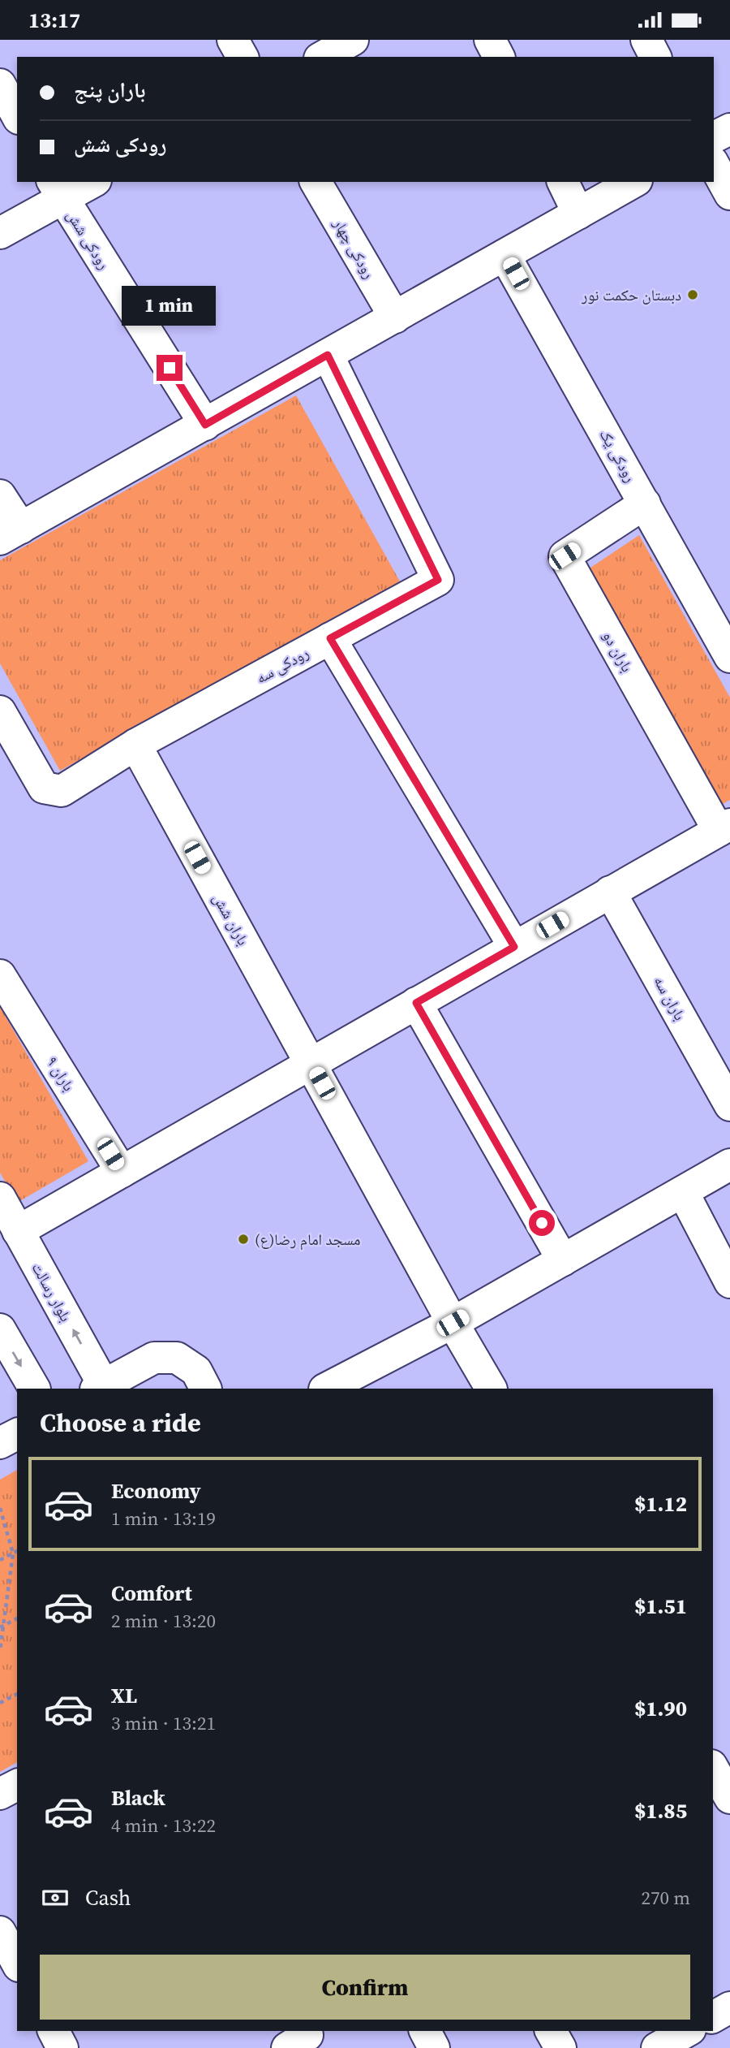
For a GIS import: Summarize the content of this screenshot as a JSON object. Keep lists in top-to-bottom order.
{
  "streets": {
    "street": [
      "رودکی شش",
      "رودکی چهار",
      "رودکی یک",
      "باران دو",
      "رودکی سه",
      "باران شش",
      "باران سه",
      "باران ۹",
      "بلوار رسالت"
    ]
  },
  "crossings": [
    ["رودکی یک", "باران دو"],
    ["رودکی سه", "باران شش"]
  ],
  "places": ["دبستان حکمت نور", "مسجد امام رضا(ع)"],
  "page": {
    "status": "13:17",
    "banner": ["باران پنج", "رودکی شش"],
    "bubble": "1 min",
    "heading": "Choose a ride",
    "list": [
      {
        "name": "Economy",
        "note": "1 min · 13:19",
        "value": "$1.12"
      },
      {
        "name": "Comfort",
        "note": "2 min · 13:20",
        "value": "$1.51"
      },
      {
        "name": "XL",
        "note": "3 min · 13:21",
        "value": "$1.90"
      },
      {
        "name": "Black",
        "note": "4 min · 13:22",
        "value": "$1.85"
      }
    ],
    "pay": ["Cash", "270 m"],
    "buttons": "Confirm"
  }
}
